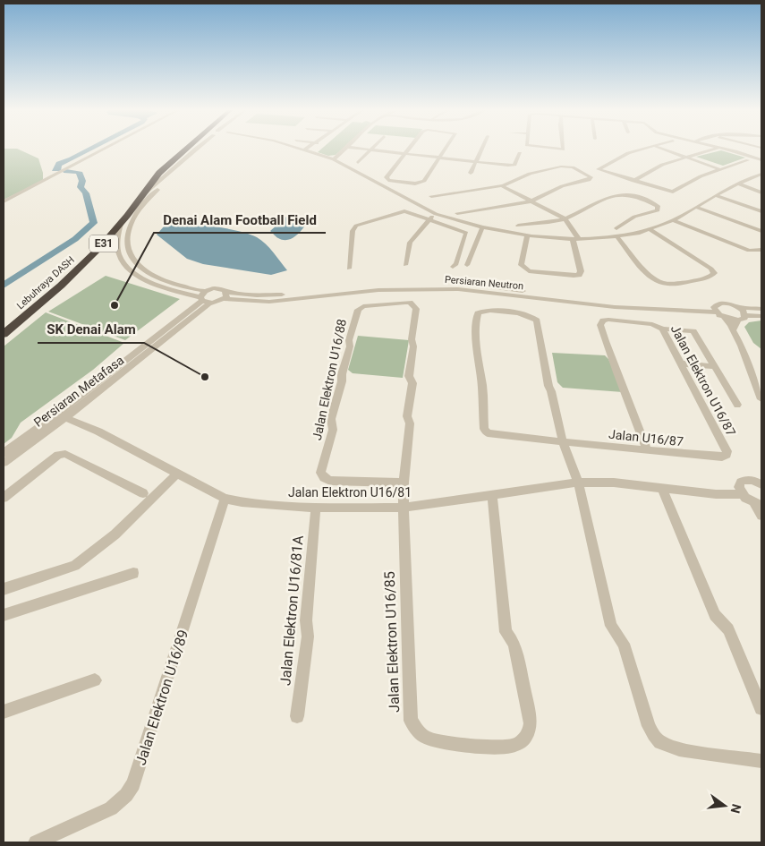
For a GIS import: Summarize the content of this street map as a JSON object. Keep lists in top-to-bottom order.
{
  "streets": {
    "highway": ["E31", "Lebuhraya DASH"],
    "street": [
      "Persiaran Neutron",
      "Jalan Elektron U16/88",
      "Jalan Elektron U16/87",
      "Persiaran Metafasa",
      "Jalan U16/87",
      "Jalan Elektron U16/81",
      "Jalan Elektron U16/81A",
      "Jalan Elektron U16/85",
      "Jalan Elektron U16/89"
    ]
  },
  "crossings": [
    ["Jalan Elektron U16/88", "Jalan Elektron U16/85"],
    ["Jalan Elektron U16/87", "Jalan U16/87"],
    ["Persiaran Metafasa", "Jalan Elektron U16/81"],
    ["Jalan Elektron U16/81", "Jalan Elektron U16/81A"],
    ["Jalan Elektron U16/81", "Jalan Elektron U16/85"],
    ["Jalan Elektron U16/81", "Jalan Elektron U16/89"]
  ],
  "places": ["Denai Alam Football Field", "SK Denai Alam"],
  "north": "right"
}
